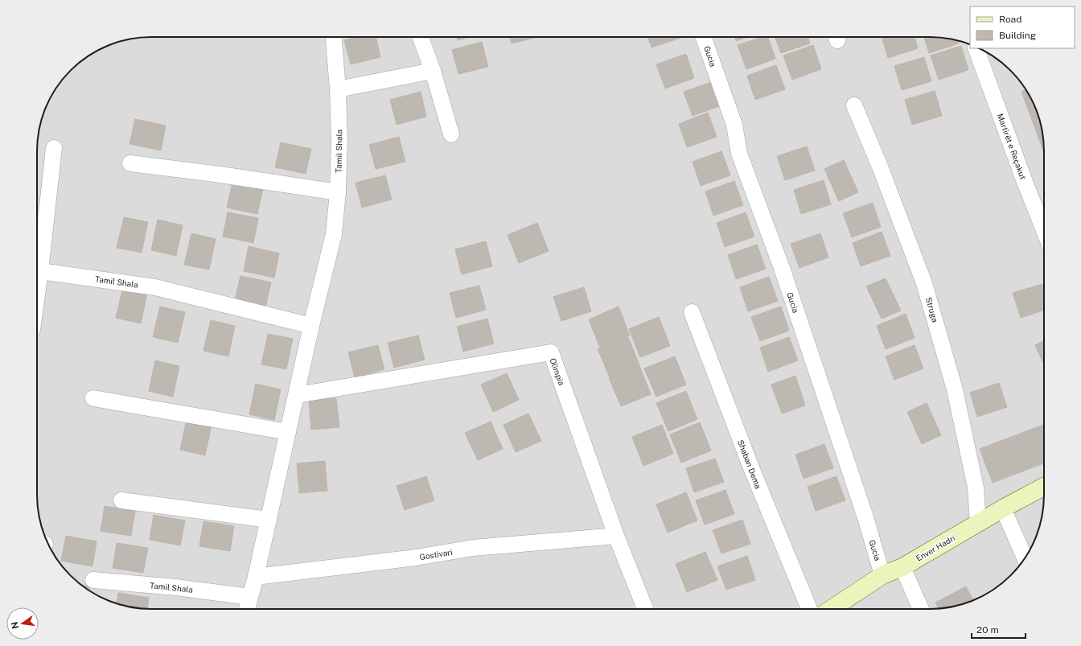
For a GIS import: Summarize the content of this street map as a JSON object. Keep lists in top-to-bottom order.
{
  "streets": {
    "street": [
      "Gucia",
      "Martirët e Reçakut",
      "Tamil Shala",
      "Struga",
      "Olimpia",
      "Shaban Dema",
      "Enver Hadri",
      "Gostivari"
    ]
  },
  "crossings": [
    ["Gucia", "Enver Hadri"],
    ["Tamil Shala", "Olimpia"],
    ["Tamil Shala", "Gostivari"],
    ["Struga", "Enver Hadri"],
    ["Olimpia", "Gostivari"]
  ],
  "legend": ["Road", "Building"],
  "scale_bar": "20 m",
  "north": "left"
}
